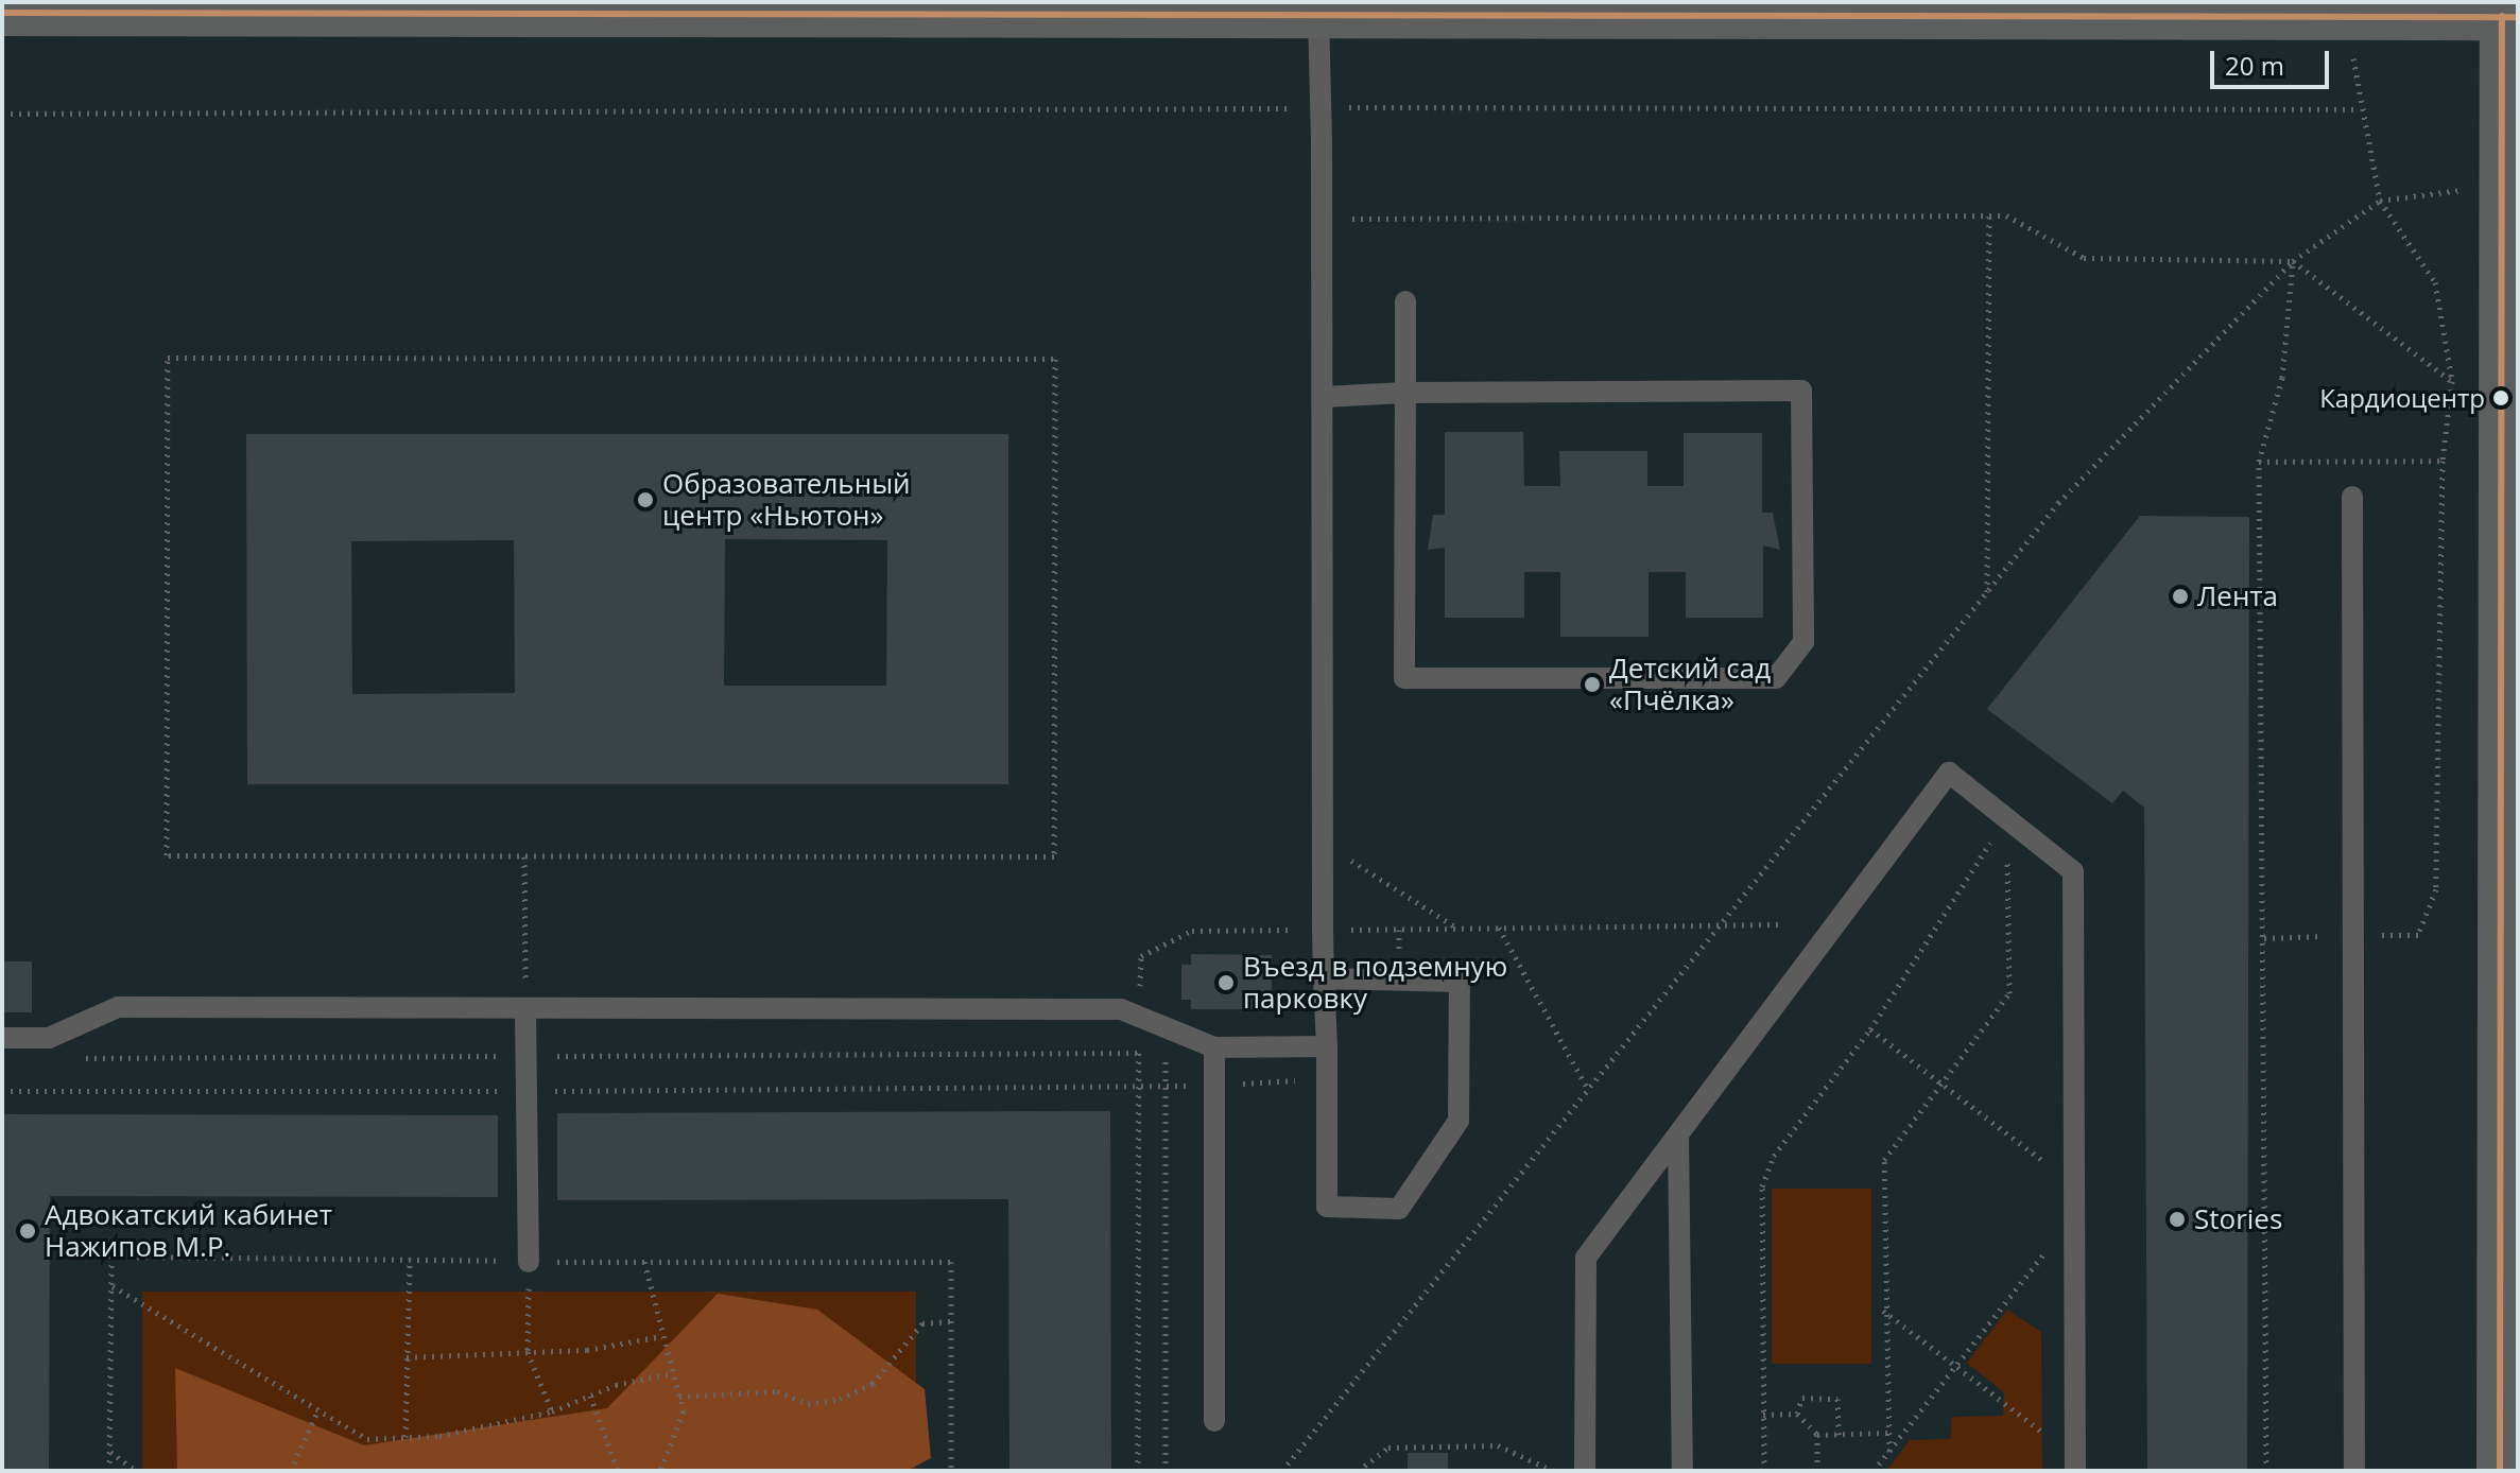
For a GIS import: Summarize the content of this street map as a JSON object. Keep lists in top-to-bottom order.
{
  "places": [
    "Кардиоцентр",
    "Образовательный центр «Ньютон»",
    "Лента",
    "Детский сад «Пчёлка»",
    "Въезд в подземную парковку",
    "Stories",
    "Адвокатский кабинет Нажипов М.Р."
  ],
  "scale_bar": "20 m"
}
